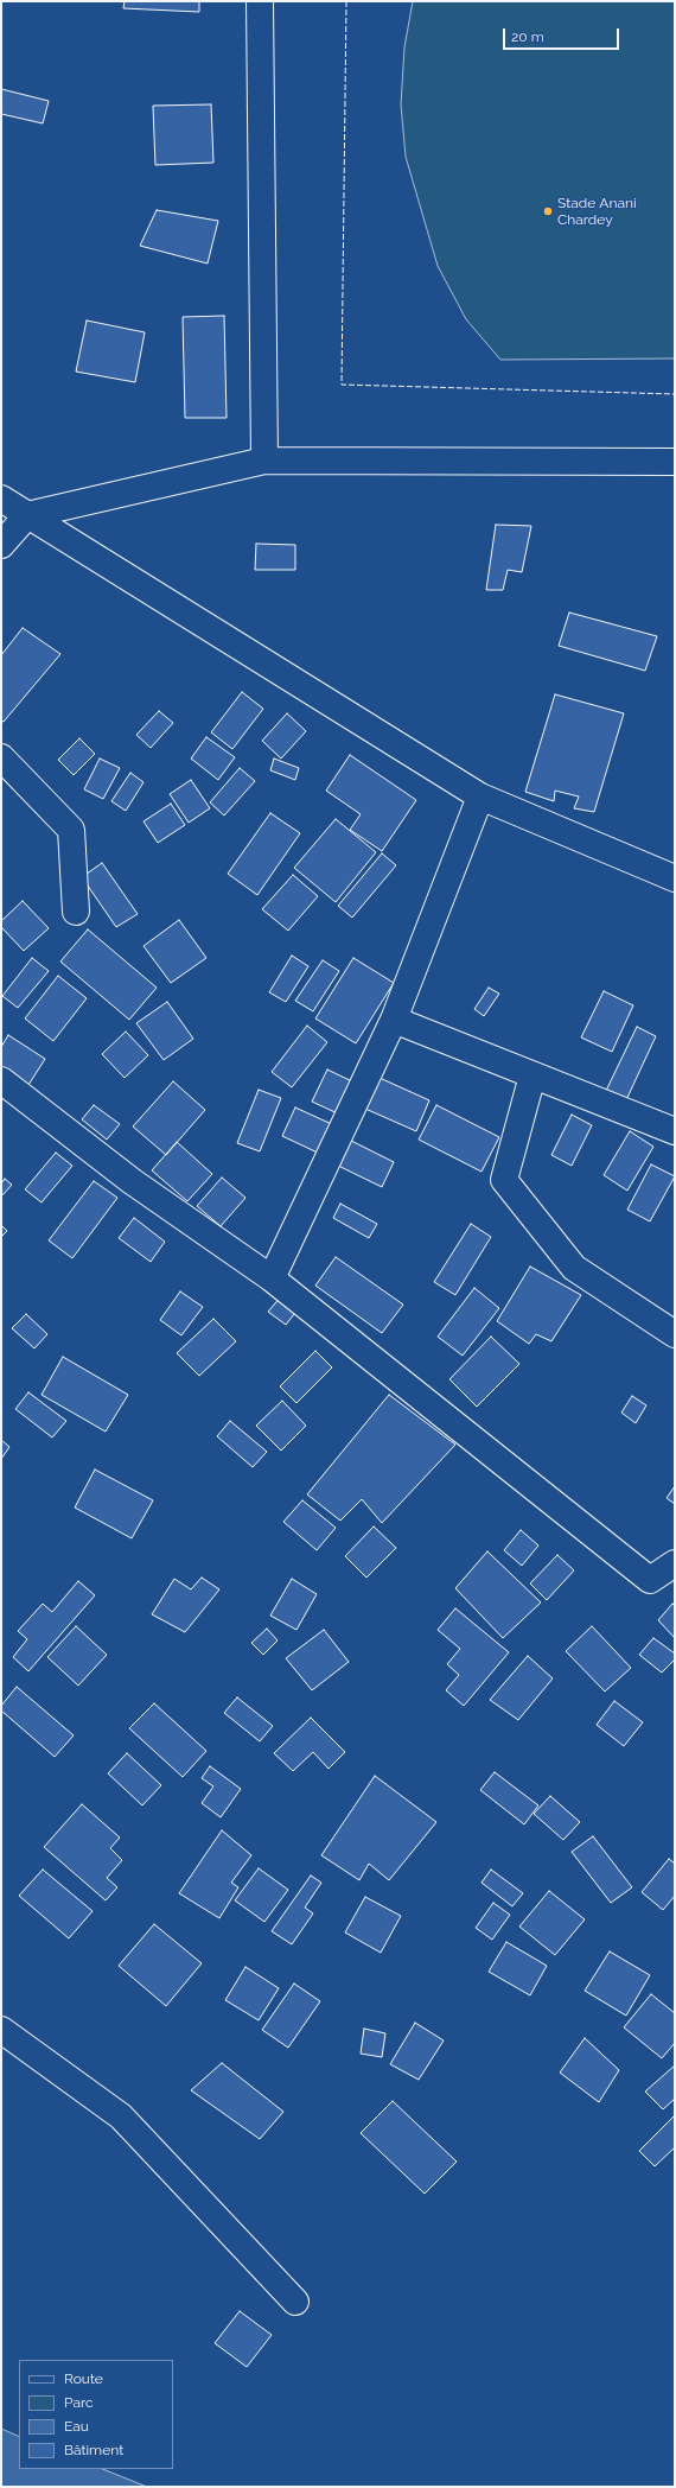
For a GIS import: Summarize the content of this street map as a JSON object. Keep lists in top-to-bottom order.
{
  "places": ["Stade Anani Chardey"],
  "legend": [
    "Route",
    "Parc",
    "Eau",
    "Bâtiment"
  ],
  "scale_bar": "20 m"
}
